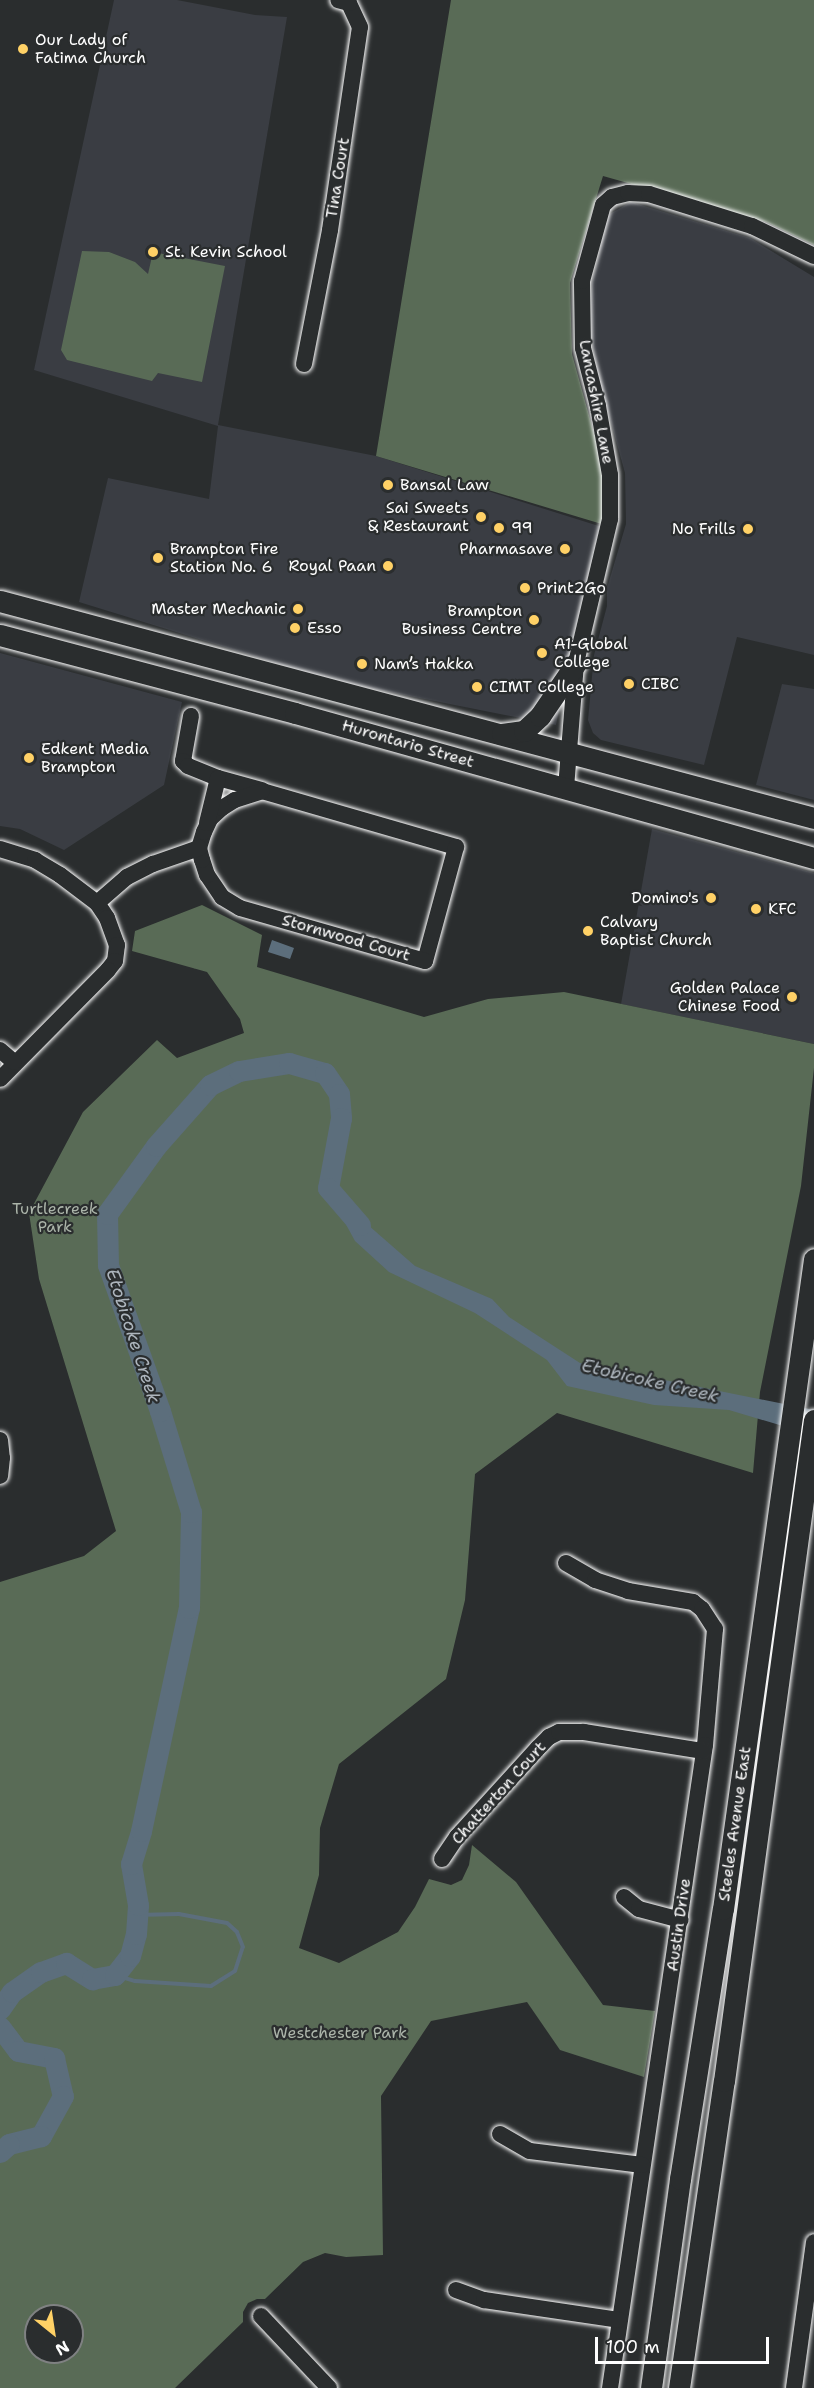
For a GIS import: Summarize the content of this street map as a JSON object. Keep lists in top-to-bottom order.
{
  "streets": {
    "main road": ["Hurontario Street", "Steeles Avenue East"],
    "street": [
      "Tina Court",
      "Lancashire Lane",
      "Stornwood Court",
      "Chatterton Court",
      "Austin Drive"
    ]
  },
  "crossings": [
    ["Lancashire Lane", "Hurontario Street"],
    ["Chatterton Court", "Austin Drive"]
  ],
  "water": ["Etobicoke Creek"],
  "parks": ["Turtlecreek Park", "Westchester Park"],
  "places": [
    "Our Lady of Fatima Church",
    "St. Kevin School",
    "Bansal Law",
    "Sai Sweets & Restaurant",
    "99",
    "No Frills",
    "Pharmasave",
    "Brampton Fire Station No. 6",
    "Royal Paan",
    "Print2Go",
    "Master Mechanic",
    "Brampton Business Centre",
    "Esso",
    "A1-Global College",
    "Nam’s Hakka",
    "CIBC",
    "CIMT College",
    "Edkent Media Brampton",
    "Domino's",
    "KFC",
    "Calvary Baptist Church",
    "Golden Palace Chinese Food"
  ],
  "scale_bar": "100 m",
  "north": "bottom right"
}
